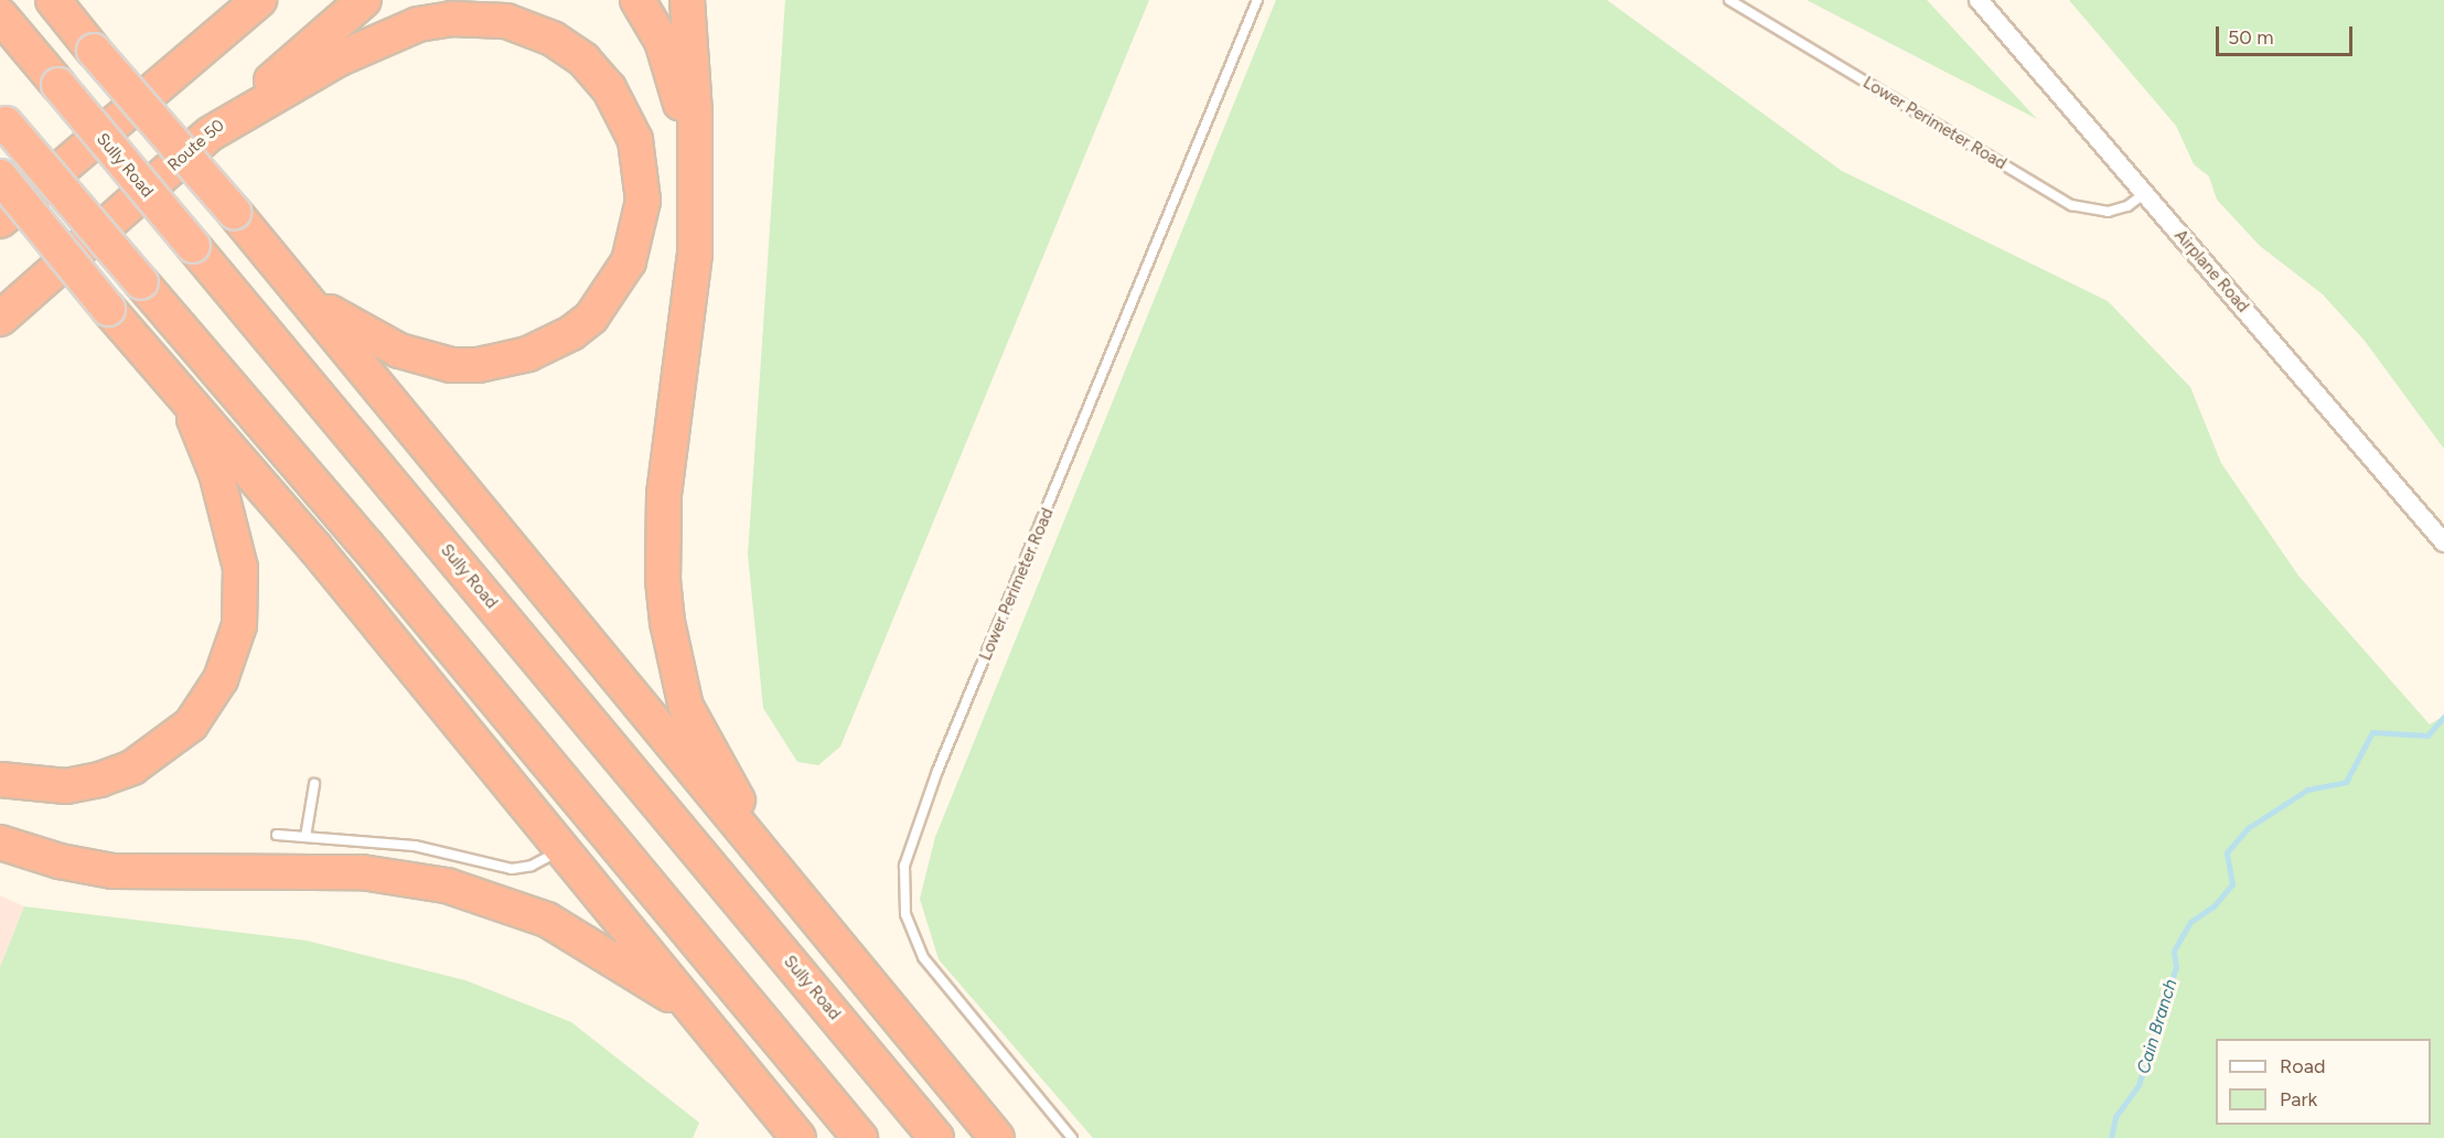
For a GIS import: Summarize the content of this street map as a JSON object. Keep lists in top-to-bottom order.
{
  "streets": {
    "highway": ["Route 50", "Sully Road"],
    "street": ["Airplane Road"],
    "lane": ["Lower Perimeter Road"]
  },
  "crossings": [
    ["Lower Perimeter Road", "Airplane Road"]
  ],
  "water": ["Cain Branch"],
  "legend": ["Road", "Park"],
  "scale_bar": "50 m"
}
